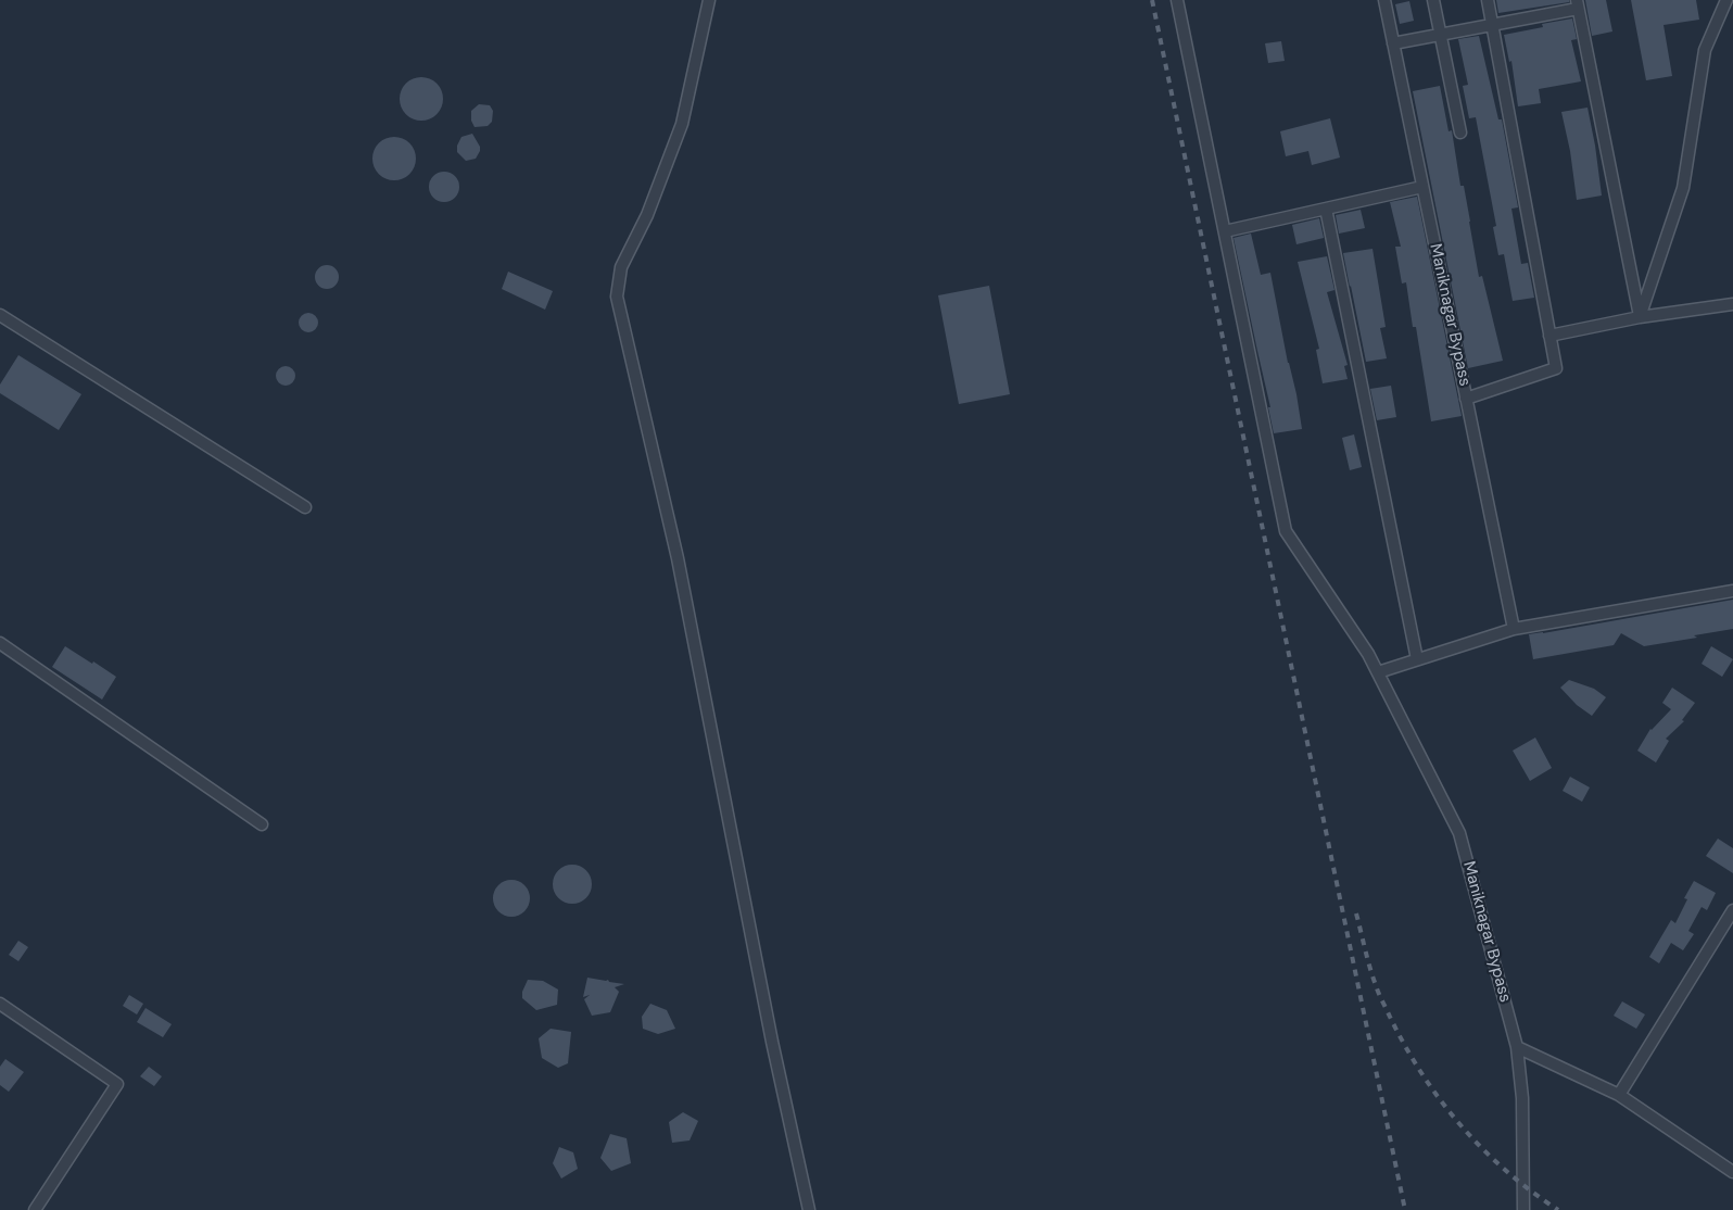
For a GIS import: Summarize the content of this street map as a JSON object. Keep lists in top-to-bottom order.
{
  "streets": {
    "street": ["Maniknagar Bypass"]
  }
}
